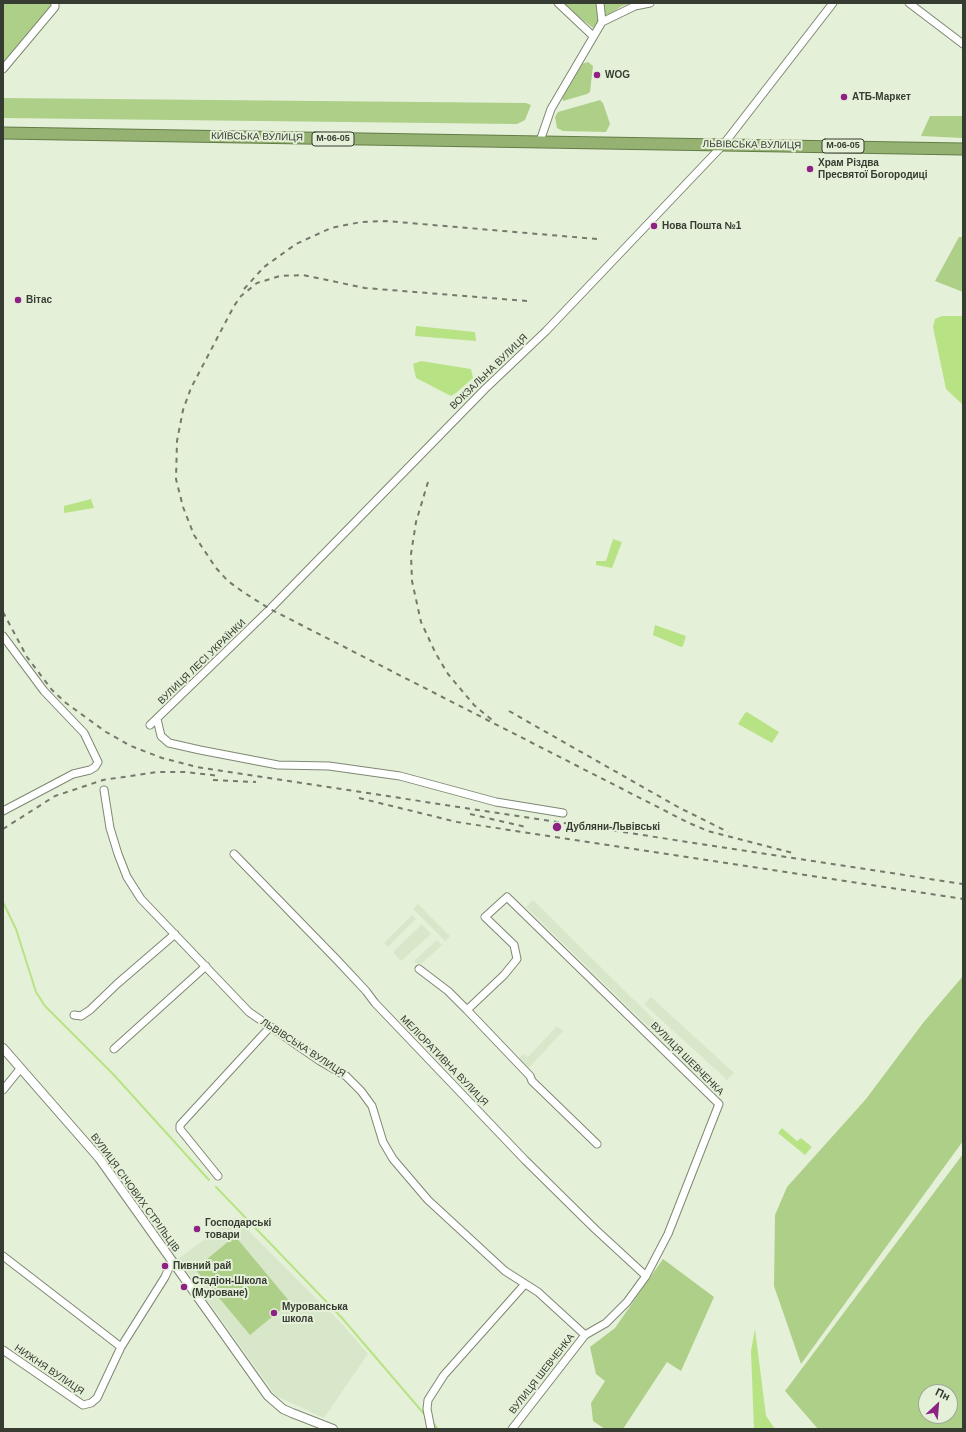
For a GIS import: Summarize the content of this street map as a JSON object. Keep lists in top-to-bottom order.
{
  "streets": {
    "highway": ["КИЇВСЬКА ВУЛИЦЯ", "М-06-05", "ЛЬВІВСЬКА ВУЛИЦЯ"],
    "street": [
      "ВОКЗАЛЬНА ВУЛИЦЯ",
      "ВУЛИЦЯ ЛЕСІ УКРАЇНКИ",
      "ВУЛИЦЯ ШЕВЧЕНКА",
      "МЕЛІОРАТИВНА ВУЛИЦЯ",
      "ВУЛИЦЯ СІЧОВИХ СТРІЛЬЦІВ",
      "НИЖНЯ ВУЛИЦЯ"
    ]
  },
  "crossings": [
    ["КИЇВСЬКА ВУЛИЦЯ", "ЛЬВІВСЬКА ВУЛИЦЯ"],
    ["ЛЬВІВСЬКА ВУЛИЦЯ", "ВОКЗАЛЬНА ВУЛИЦЯ"],
    ["ЛЬВІВСЬКА ВУЛИЦЯ", "ВУЛИЦЯ ШЕВЧЕНКА"],
    ["ВОКЗАЛЬНА ВУЛИЦЯ", "ВУЛИЦЯ ЛЕСІ УКРАЇНКИ"],
    ["ВУЛИЦЯ ШЕВЧЕНКА", "МЕЛІОРАТИВНА ВУЛИЦЯ"]
  ],
  "places": [
    "WOG",
    "АТБ-Маркет",
    "Храм Різдва Пресвятої Богородиці",
    "Нова Пошта №1",
    "Вітас",
    "Дубляни-Львівські",
    "Господарські товари",
    "Пивний рай",
    "Стадіон-Школа (Муроване)",
    "Мурованська школа"
  ],
  "north": "top right"
}
